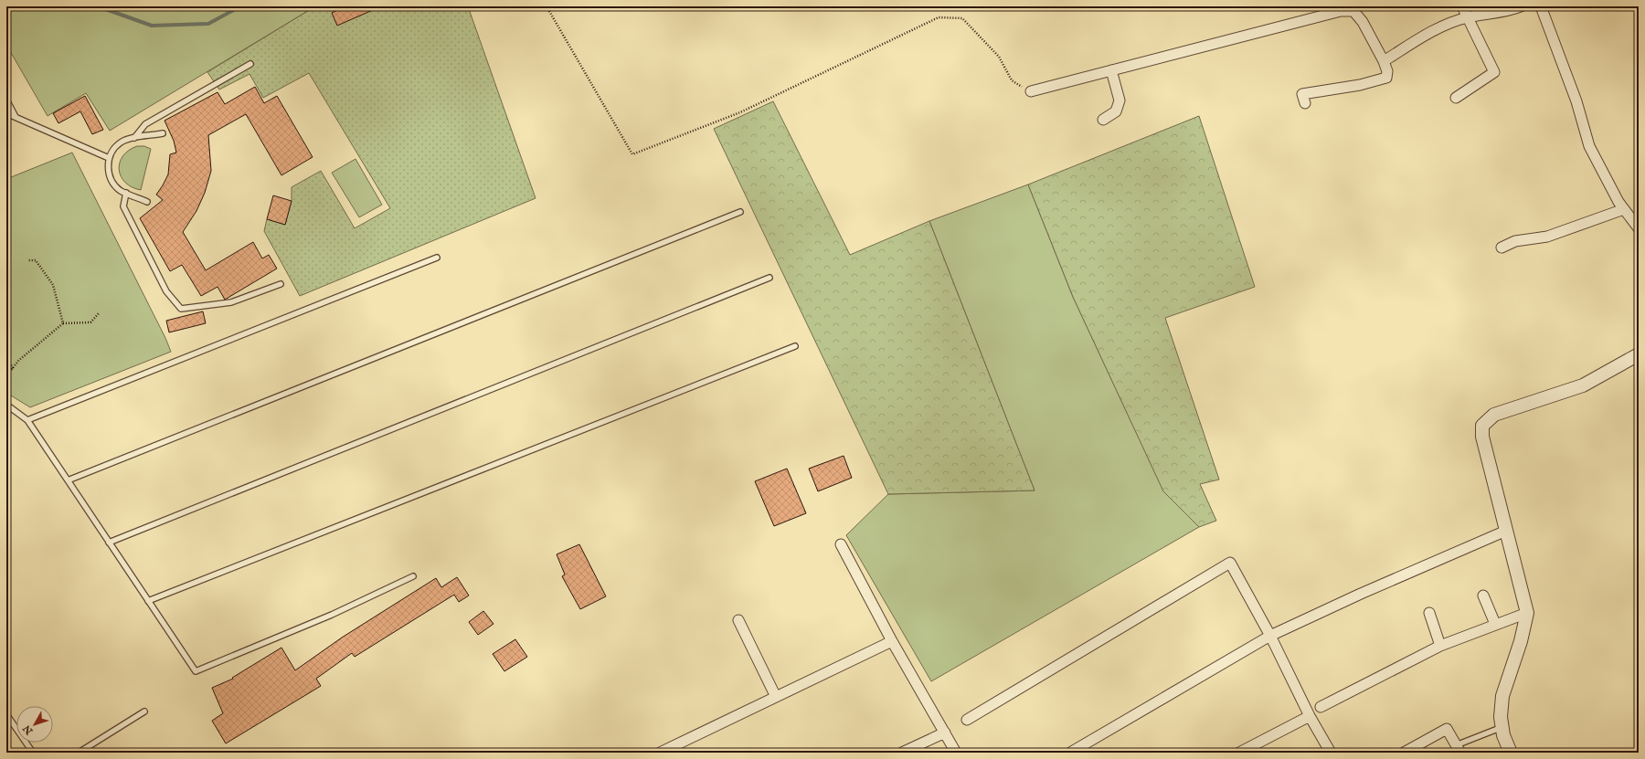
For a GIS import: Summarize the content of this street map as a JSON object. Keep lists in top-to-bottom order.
{
  "north": "bottom left"
}
